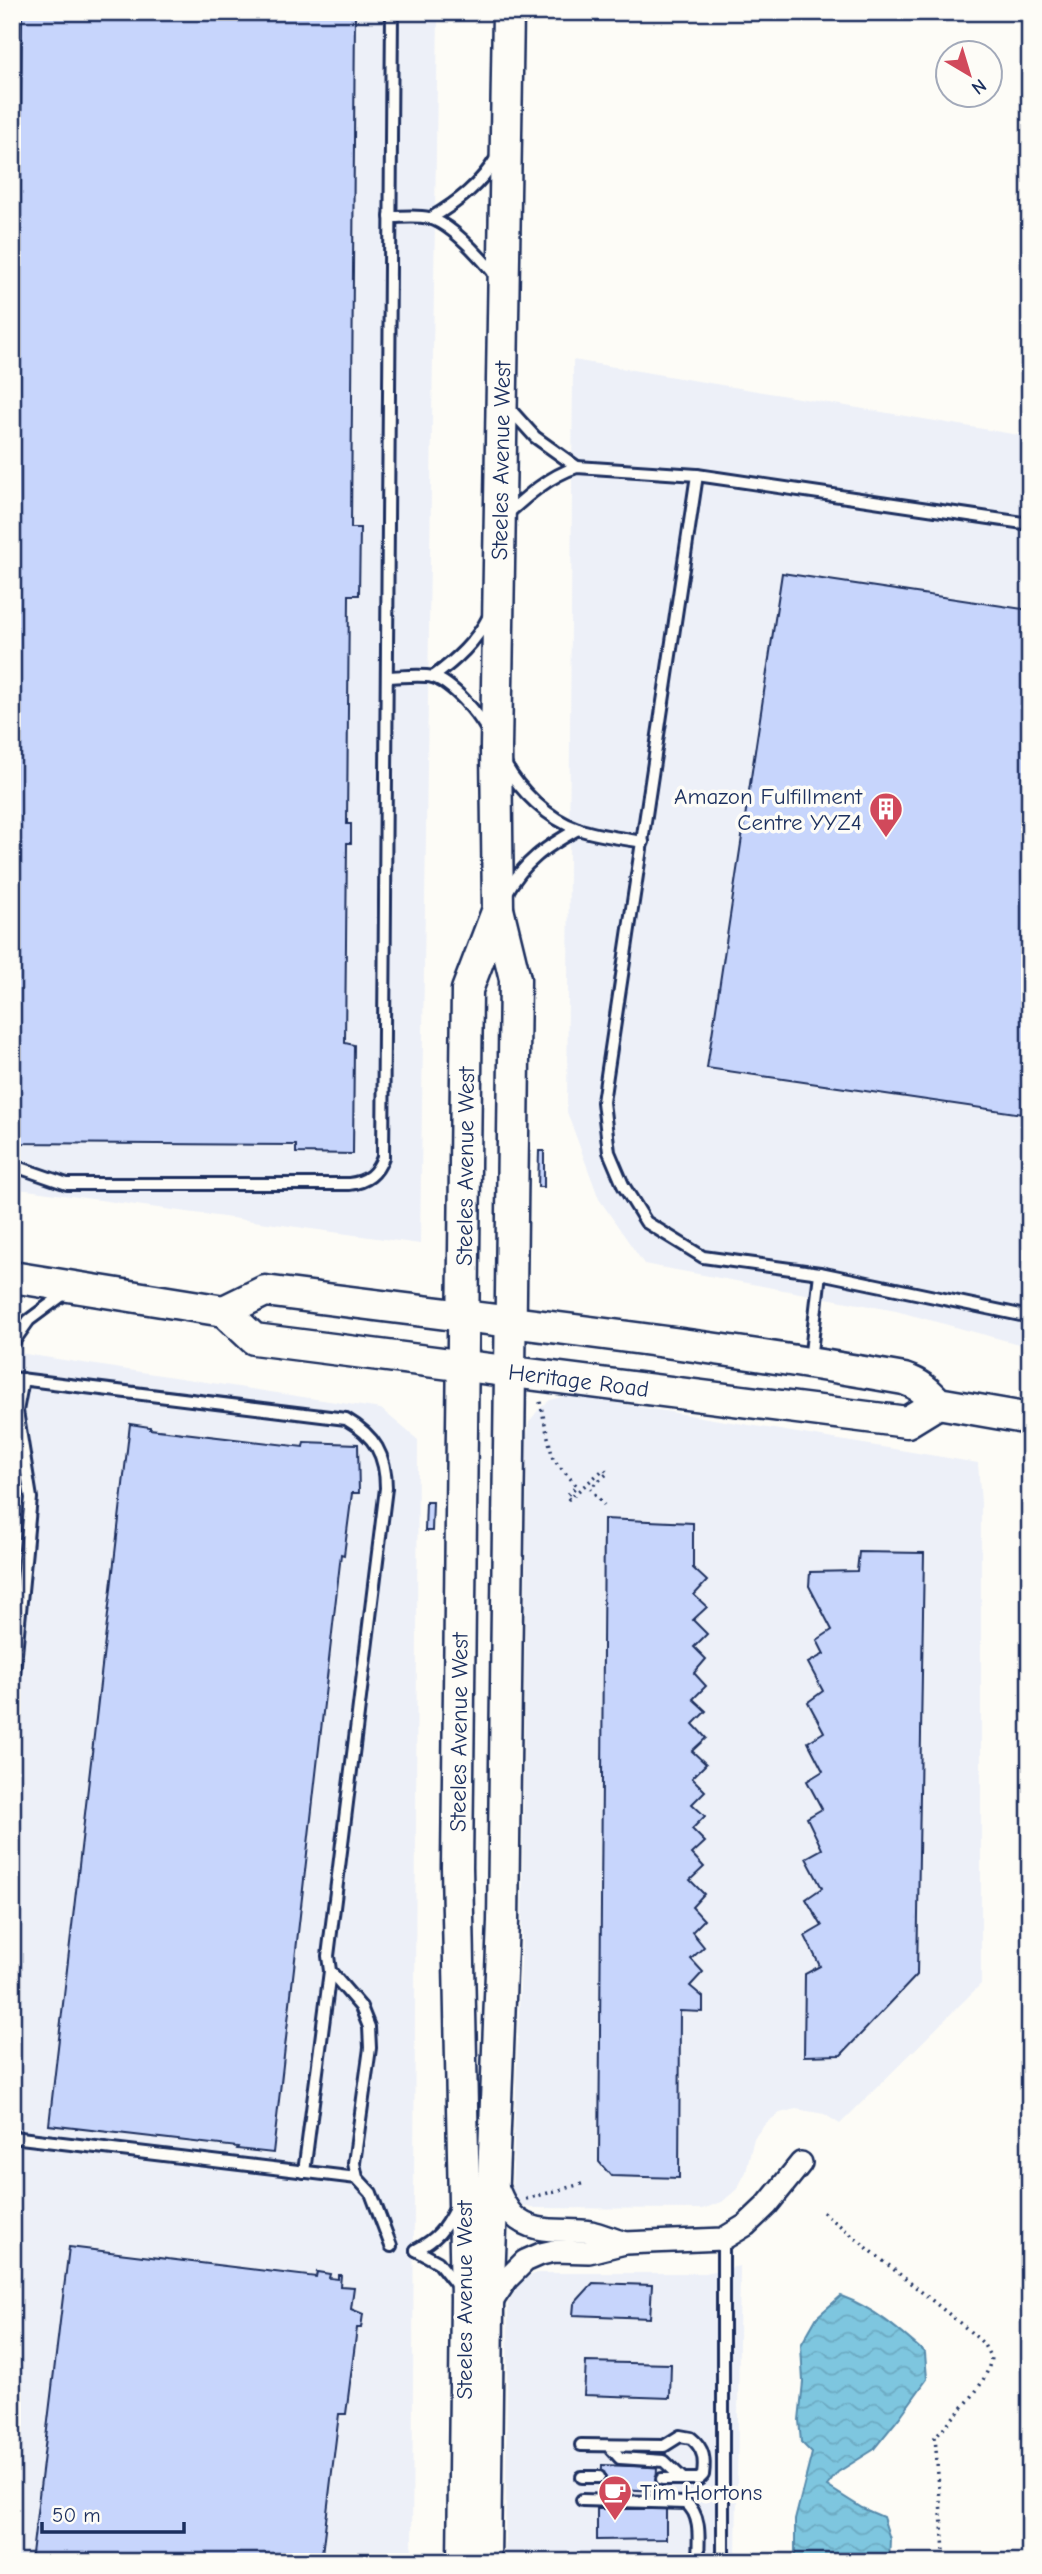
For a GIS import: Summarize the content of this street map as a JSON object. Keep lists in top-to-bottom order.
{
  "streets": {
    "main road": ["Steeles Avenue West", "Heritage Road"]
  },
  "crossings": [
    ["Steeles Avenue West", "Heritage Road"]
  ],
  "places": {
    "building": ["Amazon Fulfillment Centre YYZ4"],
    "cafe": ["Tim Hortons"]
  },
  "scale_bar": "50 m",
  "north": "bottom right"
}
